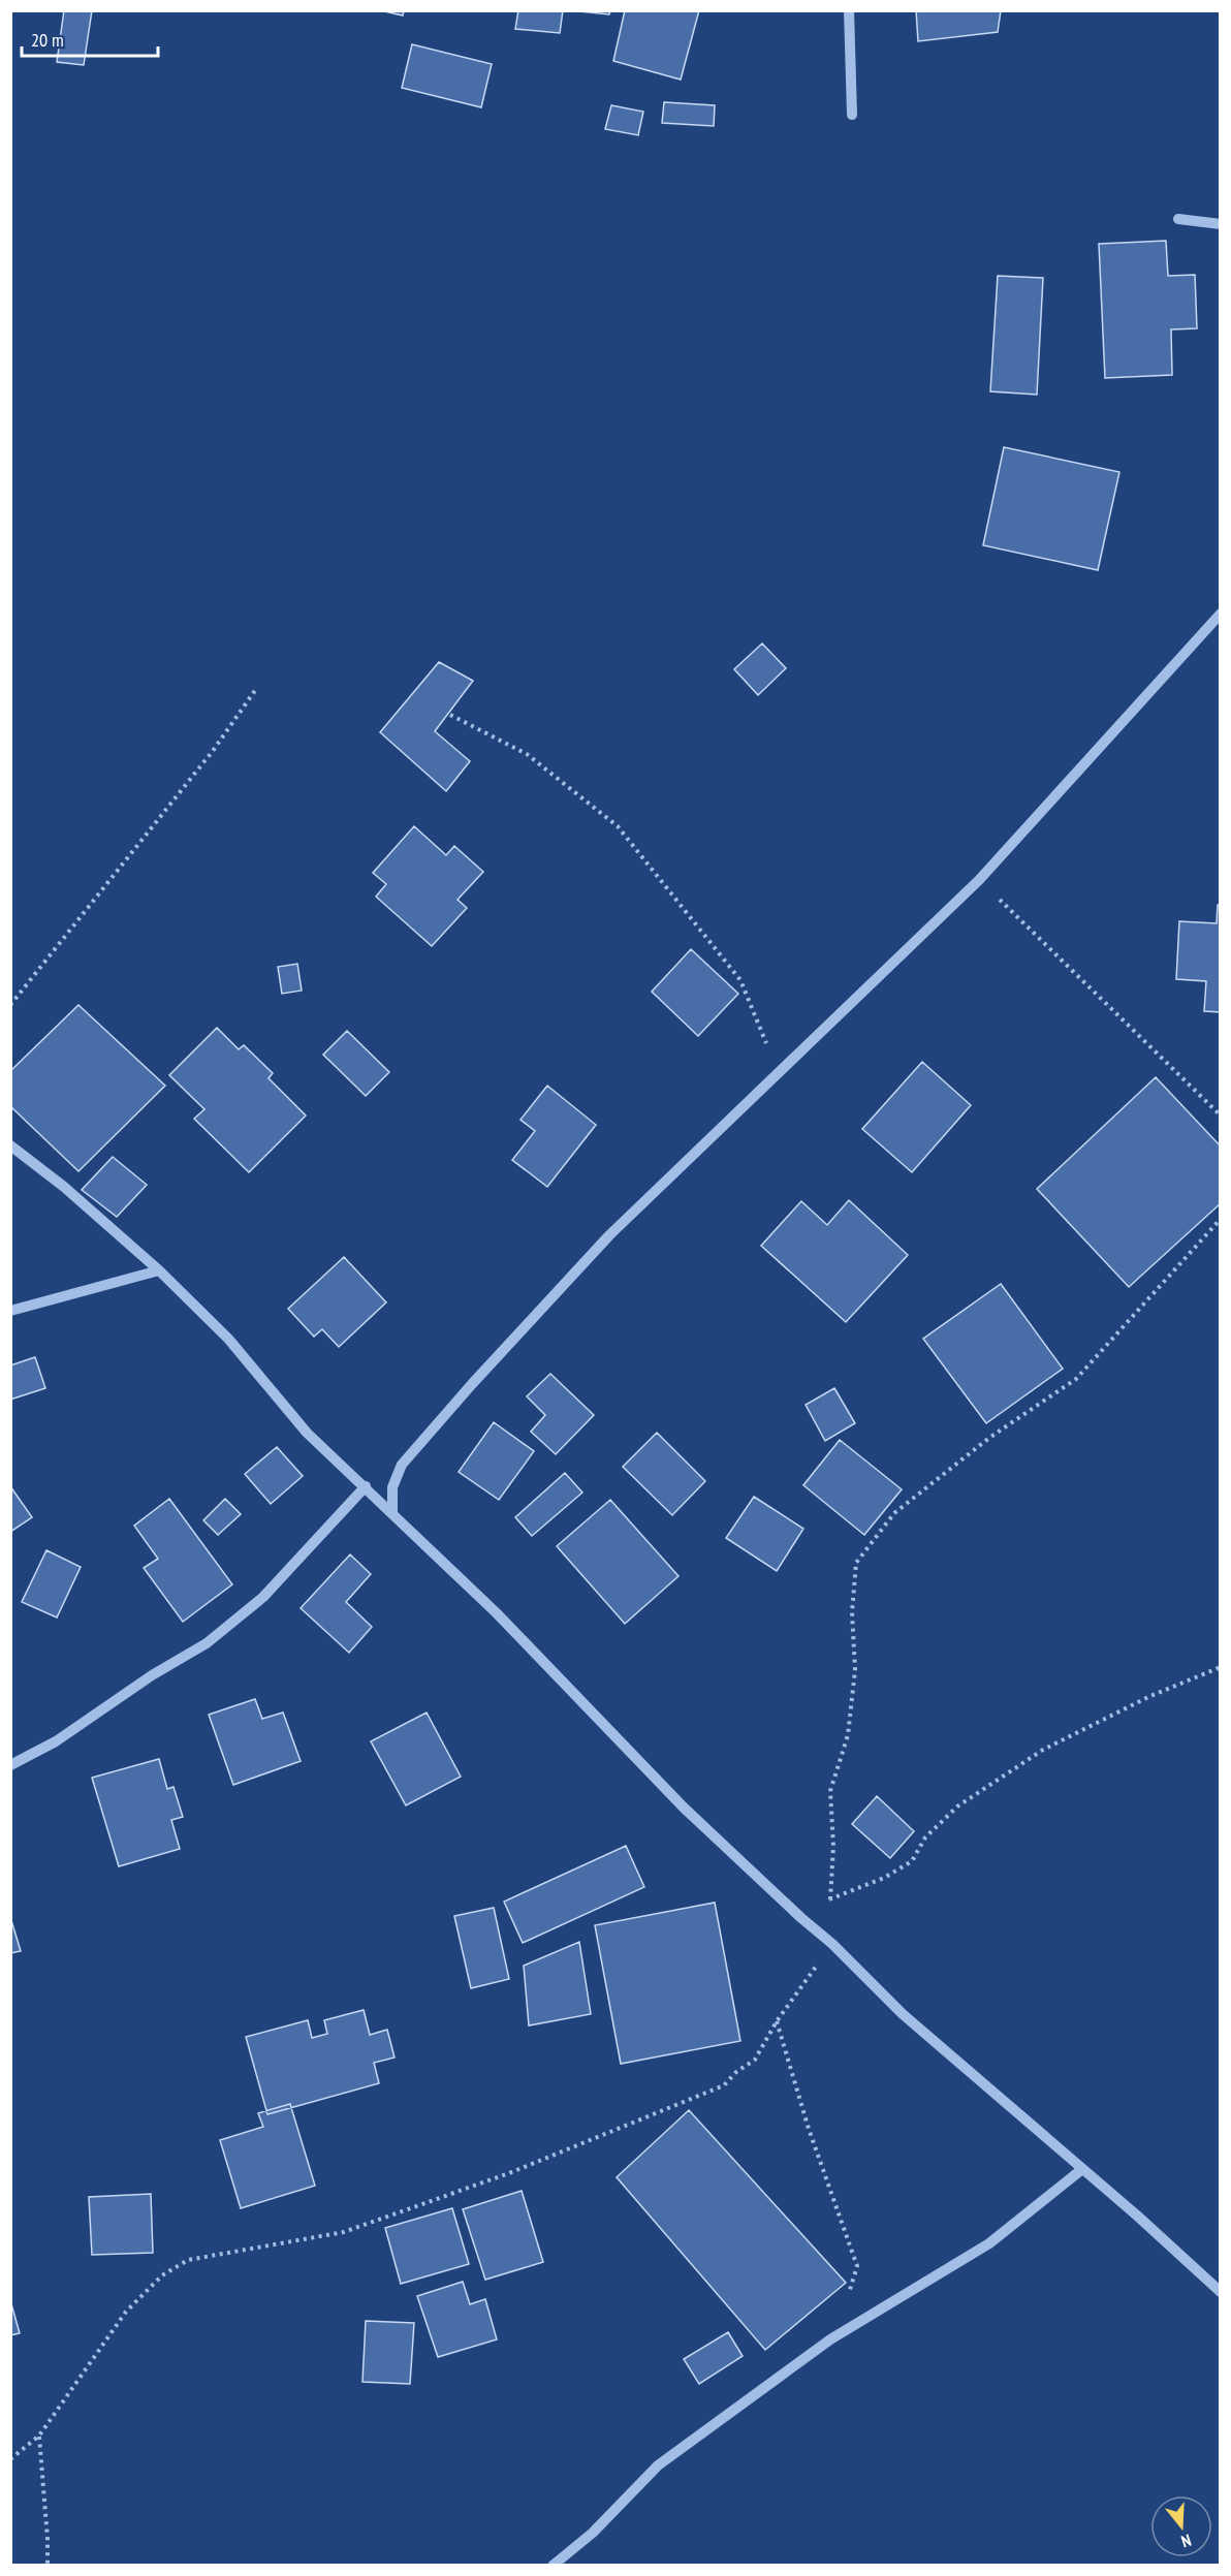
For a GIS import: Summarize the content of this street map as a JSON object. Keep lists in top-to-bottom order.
{
  "scale_bar": "20 m",
  "north": "bottom"
}
